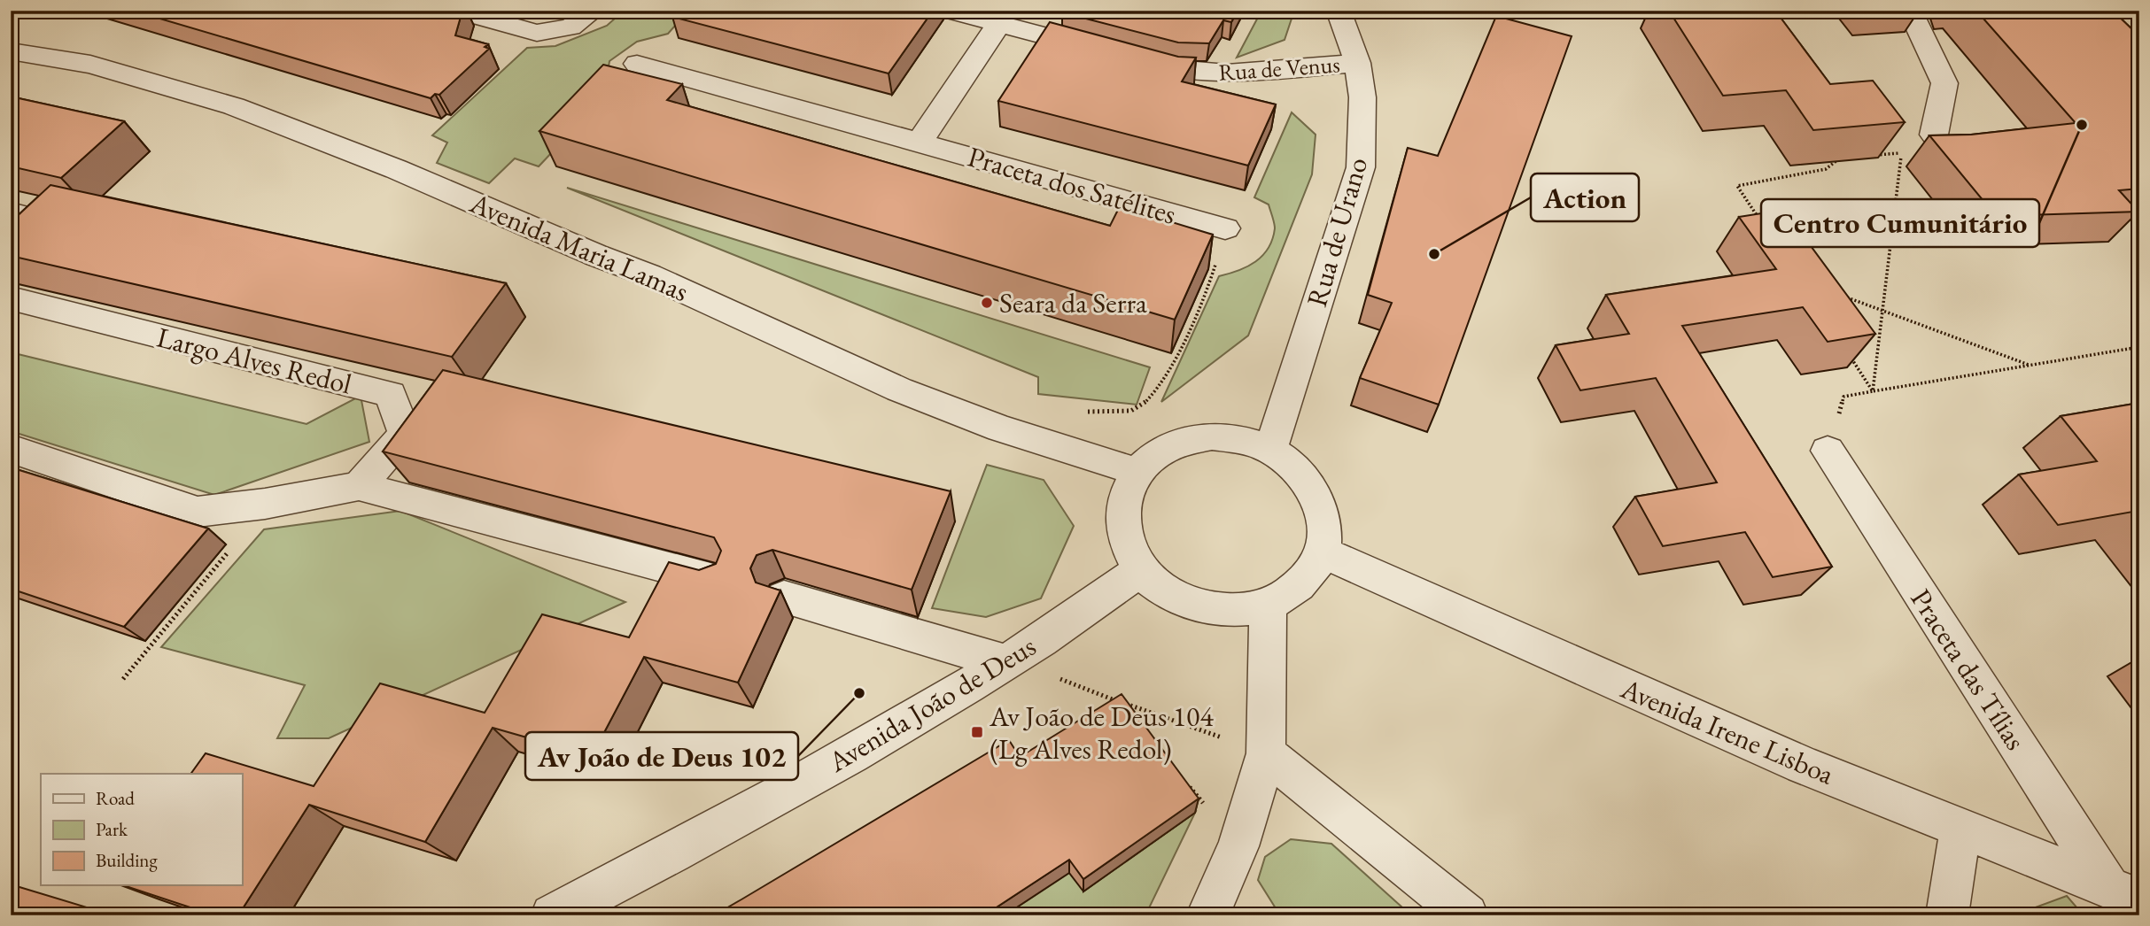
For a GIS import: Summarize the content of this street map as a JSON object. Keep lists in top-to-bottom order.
{
  "streets": {
    "street": [
      "Rua de Venus",
      "Praceta dos Satélites",
      "Rua de Urano",
      "Avenida Maria Lamas",
      "Largo Alves Redol",
      "Praceta das Tílias",
      "Avenida João de Deus",
      "Avenida Irene Lisboa"
    ]
  },
  "crossings": [
    ["Rua de Venus", "Rua de Urano"],
    ["Rua de Urano", "Avenida Maria Lamas"],
    ["Rua de Urano", "Avenida João de Deus"],
    ["Rua de Urano", "Avenida Irene Lisboa"],
    ["Avenida Maria Lamas", "Avenida João de Deus"],
    ["Avenida Maria Lamas", "Avenida Irene Lisboa"],
    ["Praceta das Tílias", "Avenida Irene Lisboa"],
    ["Avenida João de Deus", "Avenida Irene Lisboa"]
  ],
  "places": {
    "other": [
      "Centro Cumunitário",
      "Action",
      "Seara da Serra",
      "Av João de Deus 102"
    ],
    "transit": ["Av João de Deus 104 (Lg Alves Redol)"]
  },
  "legend": ["Road", "Park", "Building"]
}
